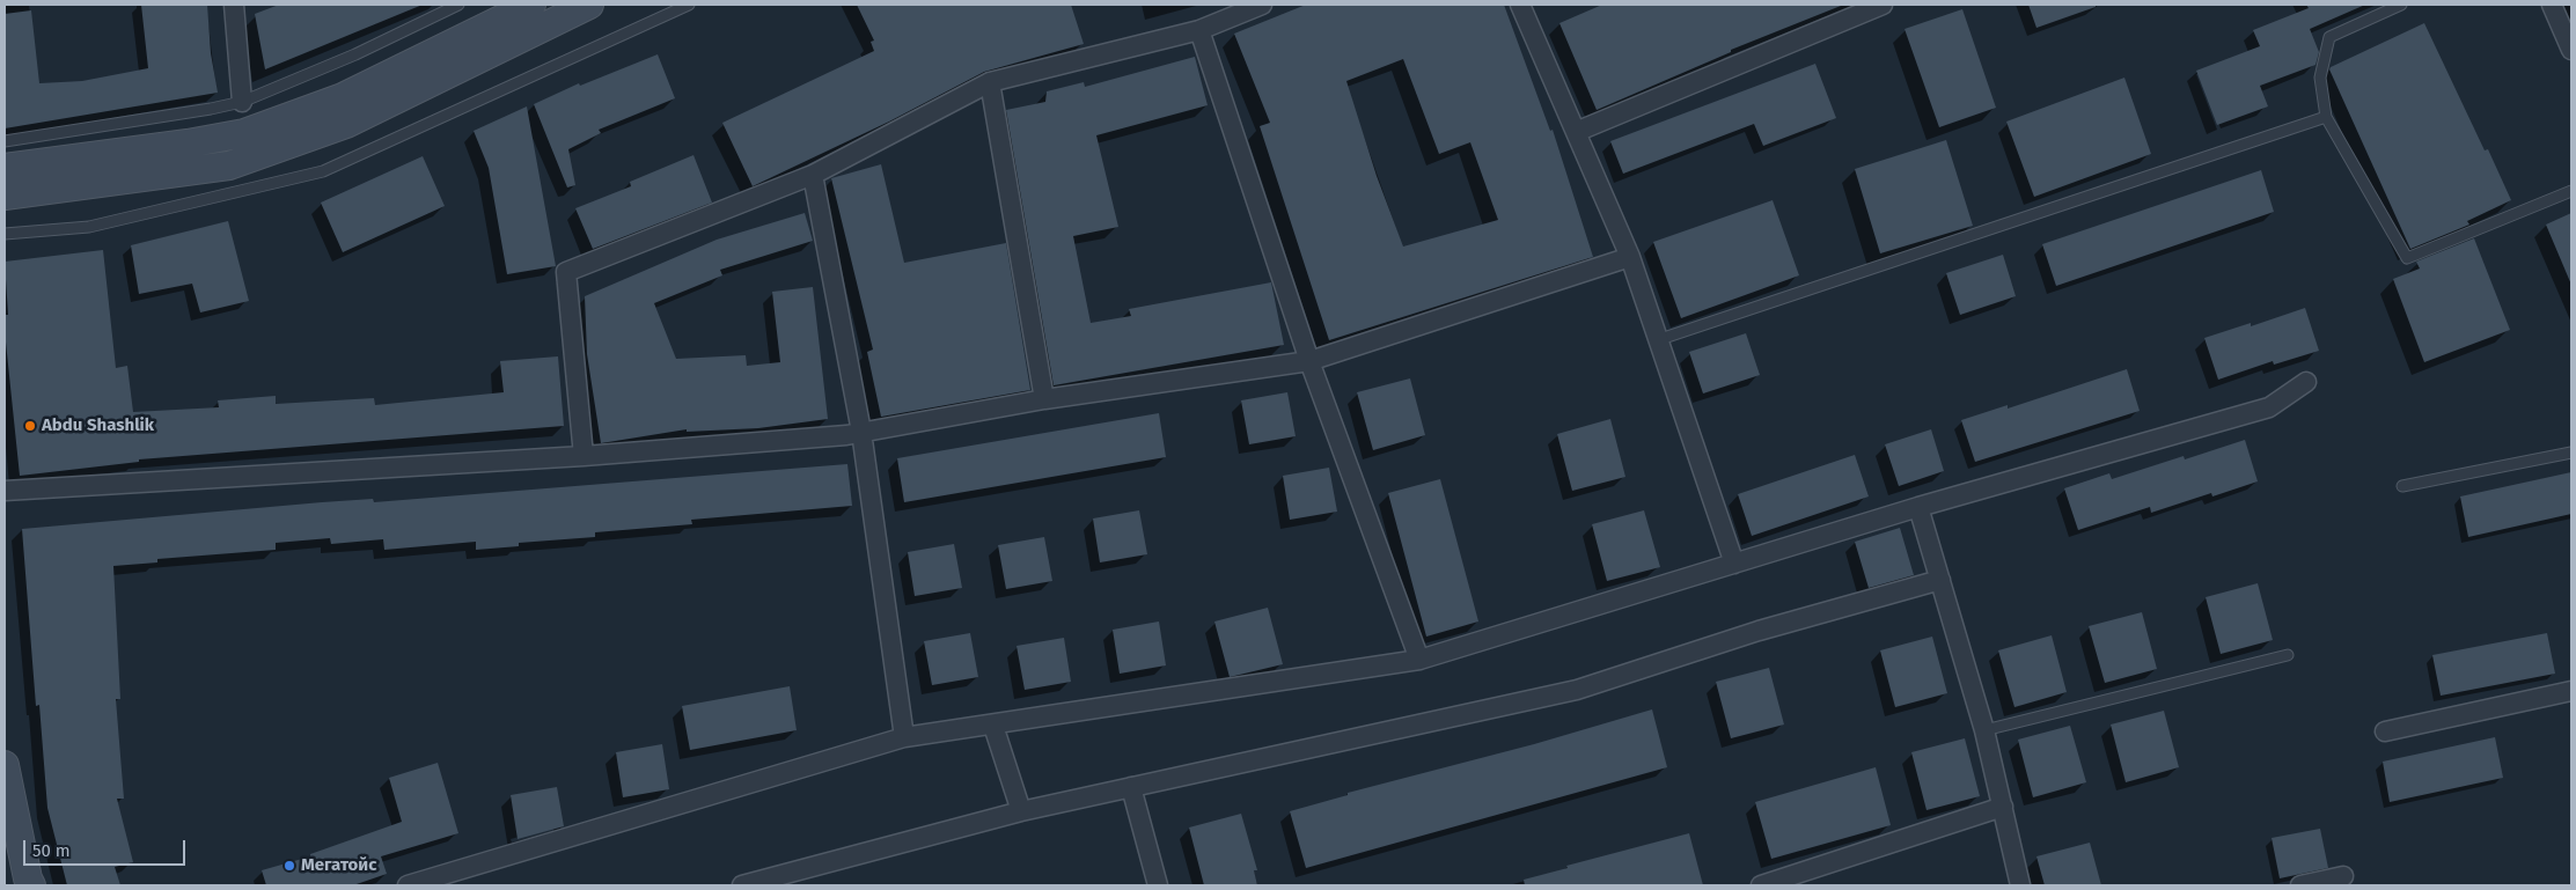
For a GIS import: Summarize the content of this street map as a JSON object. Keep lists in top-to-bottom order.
{
  "places": ["Abdu Shashlik", "Мегатойс"],
  "scale_bar": "50 m"
}
